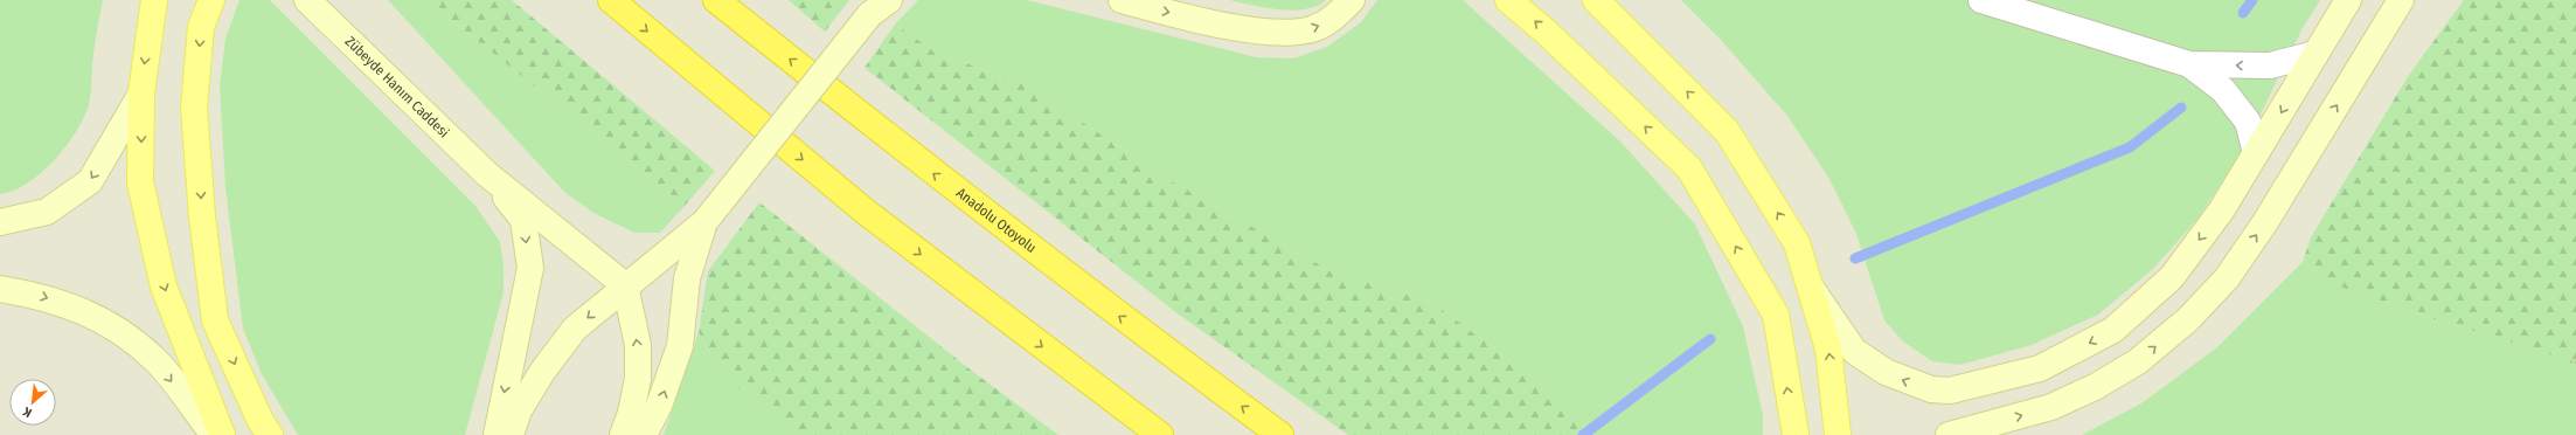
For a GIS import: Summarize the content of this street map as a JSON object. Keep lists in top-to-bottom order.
{
  "streets": {
    "highway": ["Anadolu Otoyolu"],
    "street": ["Zübeyde Hanım Caddesi"]
  },
  "north": "bottom left"
}
